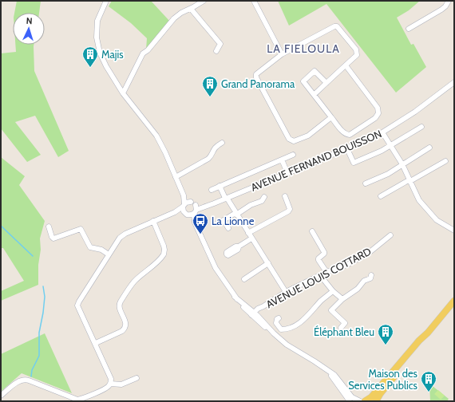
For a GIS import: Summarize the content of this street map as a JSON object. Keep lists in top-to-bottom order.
{
  "streets": {
    "street": ["AVENUE FERNAND BOUISSON", "AVENUE LOUIS COTTARD"]
  },
  "districts": ["LA FIELOULA"],
  "places": {
    "building": [
      "Majis",
      "Grand Panorama",
      "Éléphant Bleu",
      "Maison des Services Publics"
    ],
    "bus stop": ["La Lionne"]
  },
  "north": "top"
}
